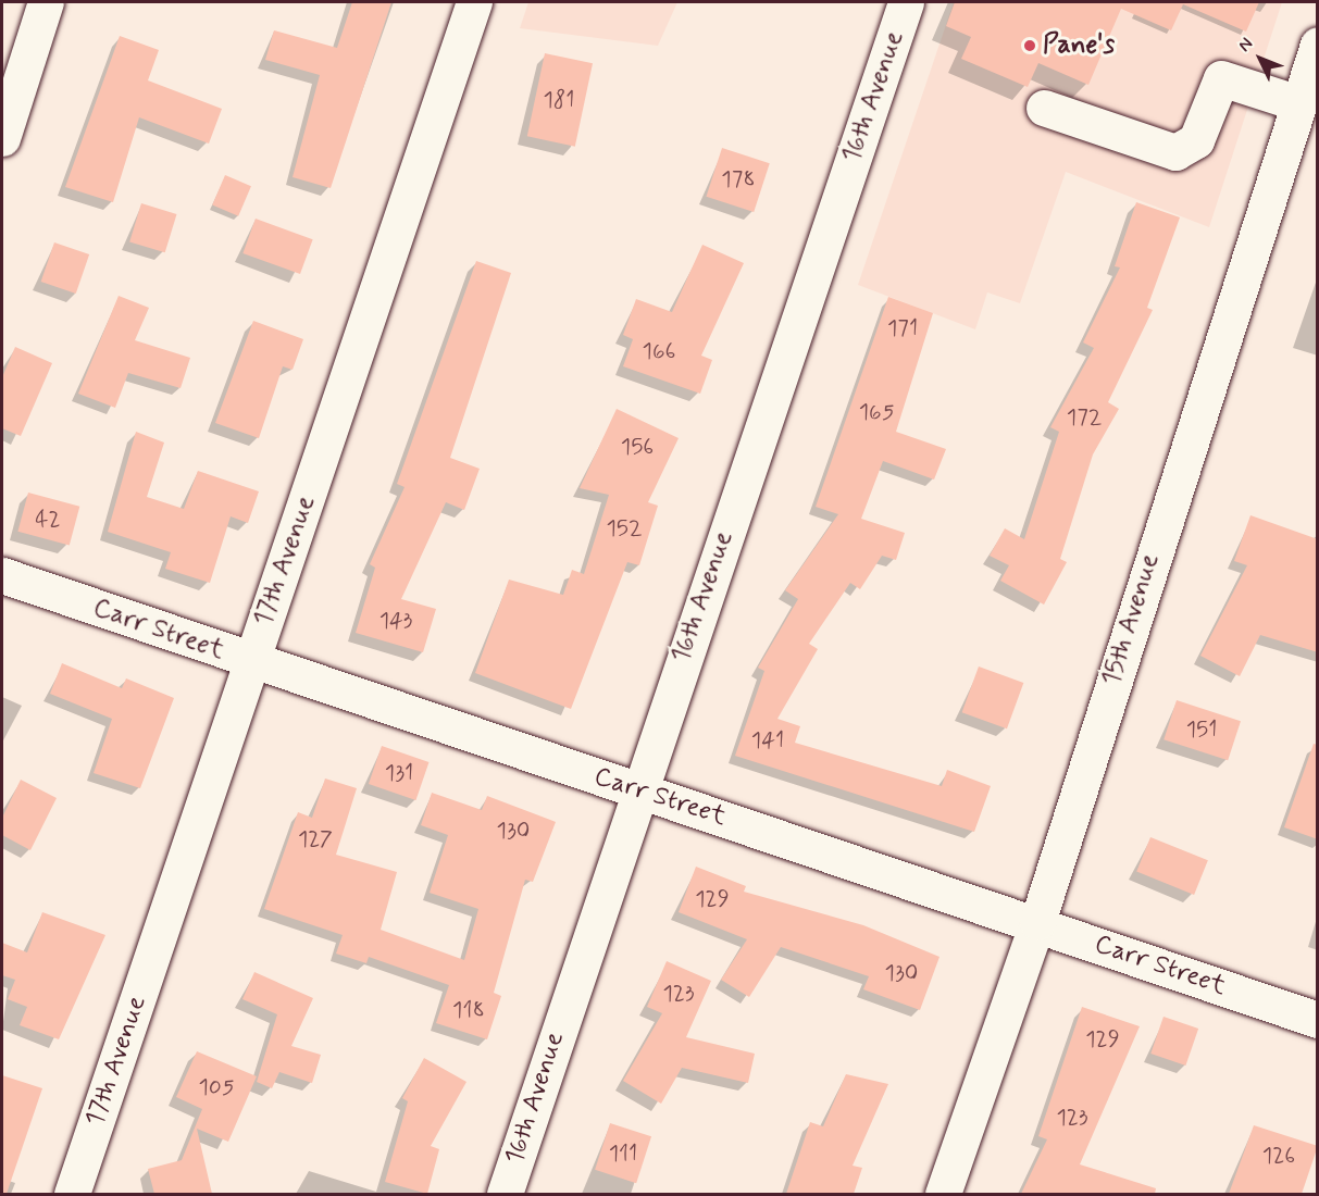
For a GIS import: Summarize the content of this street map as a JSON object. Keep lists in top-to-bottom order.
{
  "streets": {
    "street": [
      "16th Avenue",
      "17th Avenue",
      "15th Avenue",
      "Carr Street"
    ]
  },
  "crossings": [
    ["16th Avenue", "Carr Street"],
    ["17th Avenue", "Carr Street"],
    ["15th Avenue", "Carr Street"]
  ],
  "places": ["Pane's"],
  "house_numbers": [
    "181",
    "178",
    "171",
    "166",
    "165",
    "172",
    "156",
    "42",
    "152",
    "143",
    "151",
    "141",
    "131",
    "130",
    "127",
    "129",
    "130",
    "123",
    "118",
    "129",
    "105",
    "123",
    "111",
    "126"
  ],
  "north": "top left"
}
